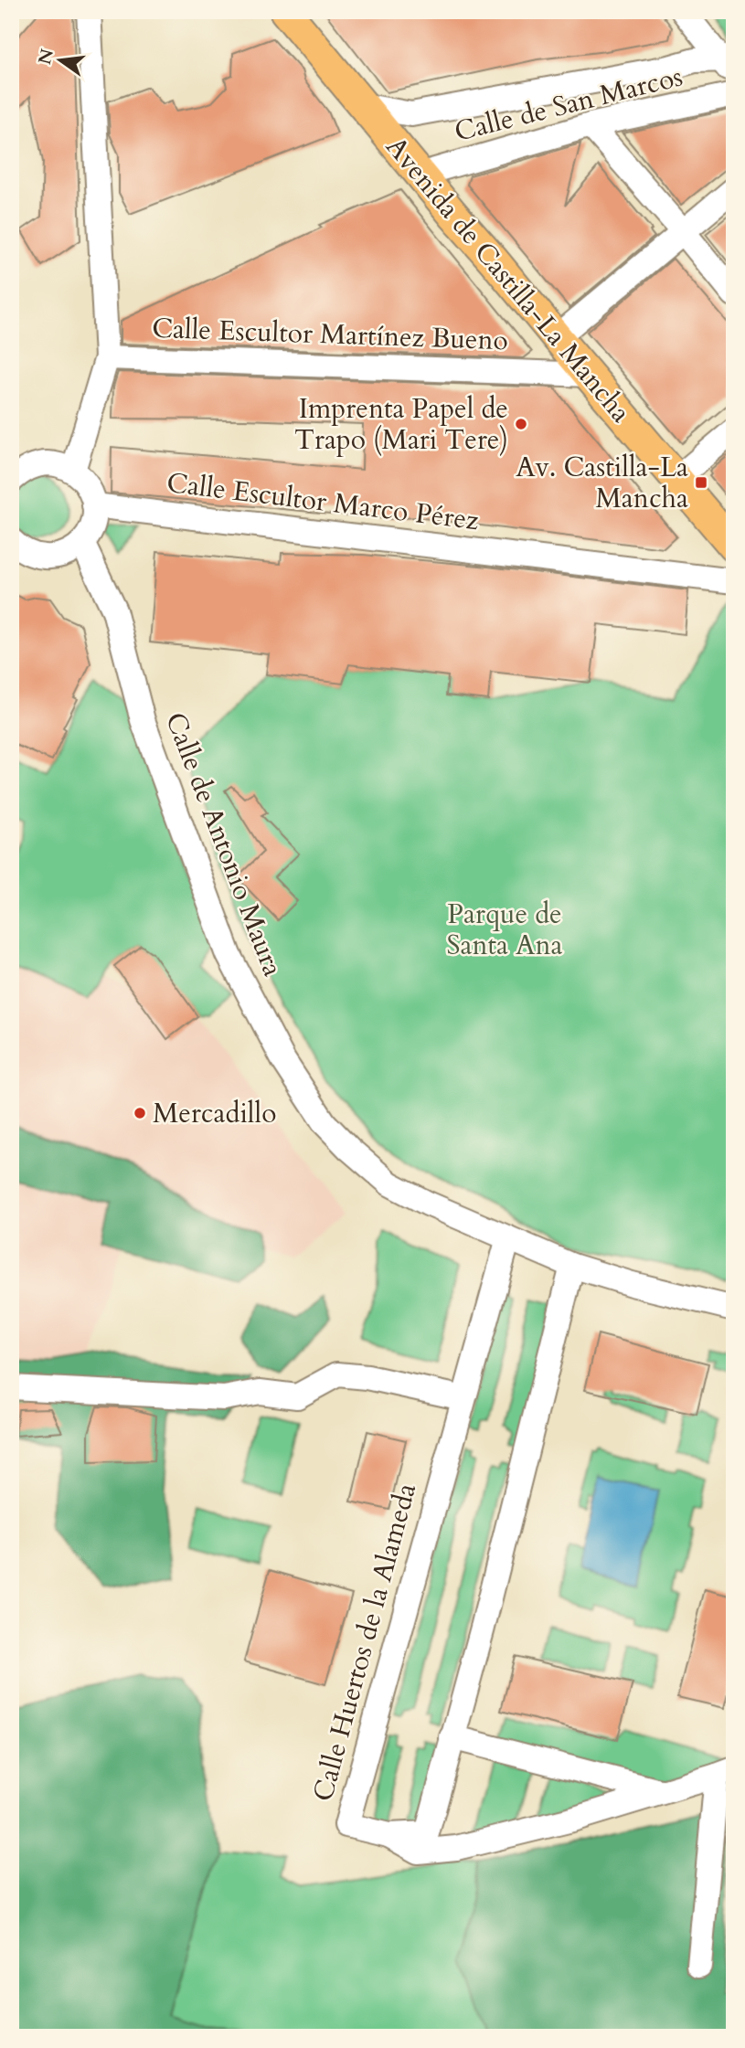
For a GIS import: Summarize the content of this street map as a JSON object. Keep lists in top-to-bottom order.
{
  "streets": {
    "main road": ["Avenida de Castilla-La Mancha"],
    "street": [
      "Calle de San Marcos",
      "Calle Escultor Martínez Bueno",
      "Calle Escultor Marco Pérez",
      "Calle de Antonio Maura",
      "Calle Huertos de la Alameda"
    ]
  },
  "crossings": [
    ["Calle de San Marcos", "Avenida de Castilla-La Mancha"],
    ["Avenida de Castilla-La Mancha", "Calle Escultor Martínez Bueno"],
    ["Calle de Antonio Maura", "Calle Huertos de la Alameda"]
  ],
  "parks": ["Parque de Santa Ana"],
  "places": {
    "other": ["Imprenta Papel de Trapo (Mari Tere)", "Mercadillo"],
    "transit": ["Av. Castilla-La Mancha"]
  },
  "north": "left"
}
